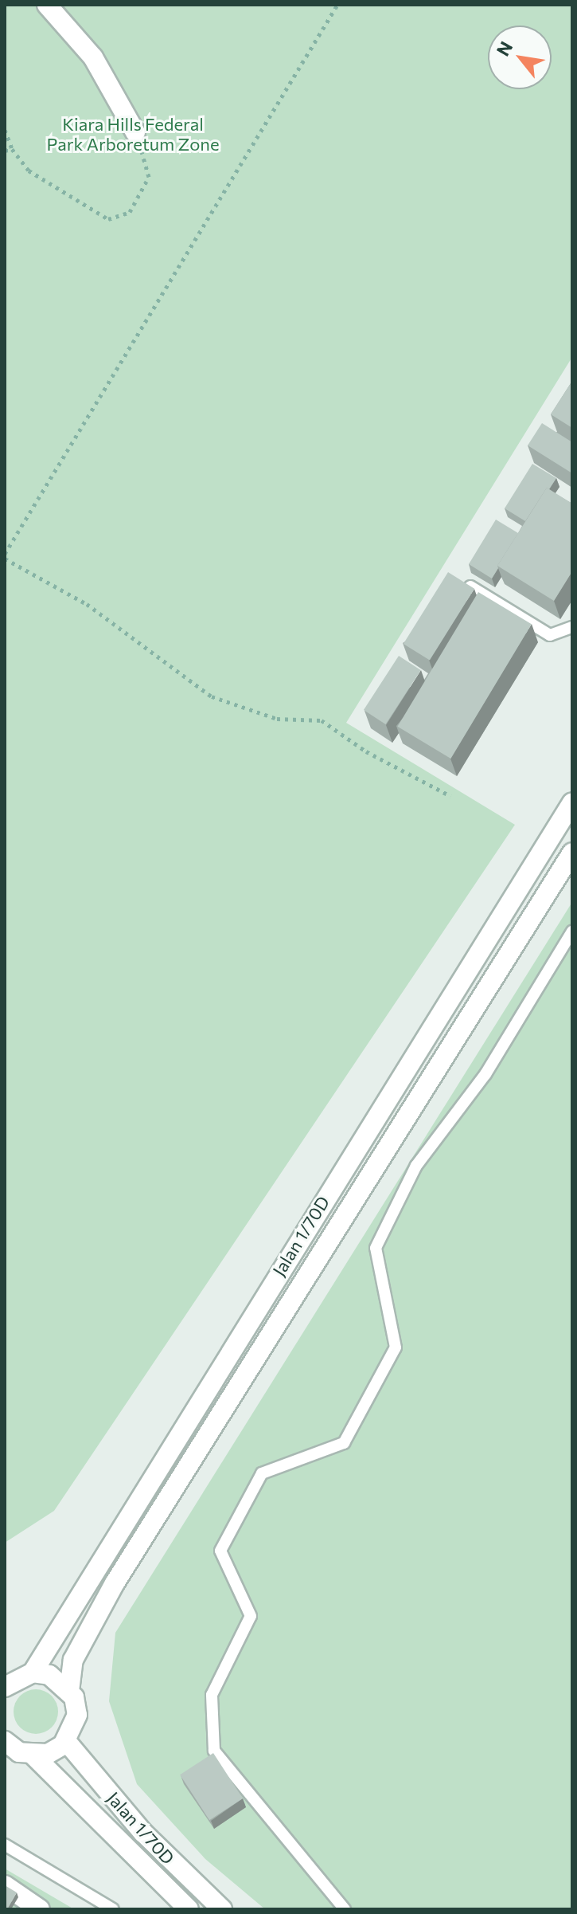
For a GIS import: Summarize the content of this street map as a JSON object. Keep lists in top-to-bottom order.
{
  "streets": {
    "street": ["Jalan 1/70D"]
  },
  "parks": ["Kiara Hills Federal Park Arboretum Zone"],
  "north": "top left"
}
